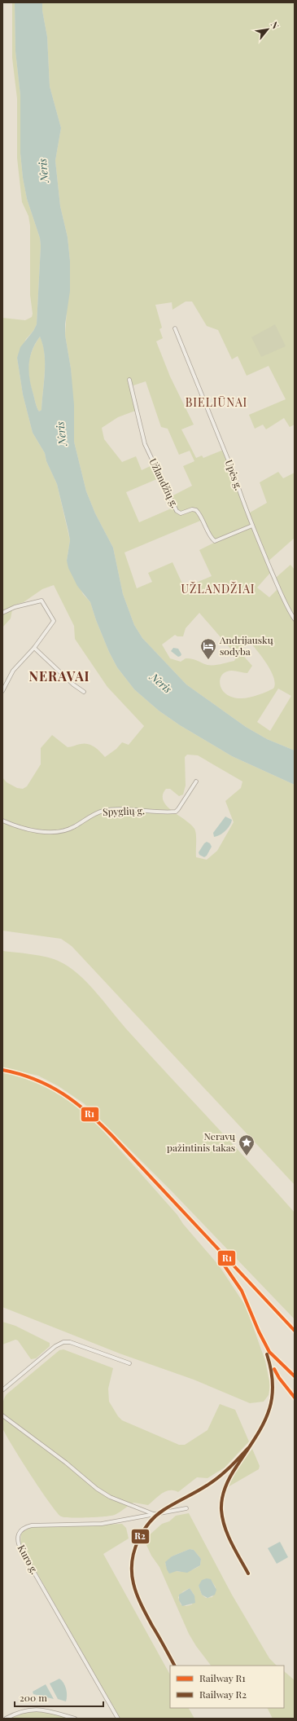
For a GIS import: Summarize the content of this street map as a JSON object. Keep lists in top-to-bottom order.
{
  "streets": {
    "street": [
      "Upės g.",
      "Užlandžių g.",
      "Spyglių g.",
      "Kuro g."
    ]
  },
  "crossings": [
    ["Upės g.", "Užlandžių g."]
  ],
  "districts": ["BIELIŪNAI", "UŽLANDŽIAI", "NERAVAI"],
  "water": ["Neris"],
  "places": {
    "hotel": ["Andrijauskų sodyba"],
    "place": ["Neravų pažintinis takas"]
  },
  "lines": ["rail line R1", "rail line R2"],
  "legend": ["Railway R1", "Railway R2"],
  "scale_bar": "200 m",
  "north": "top right"
}
